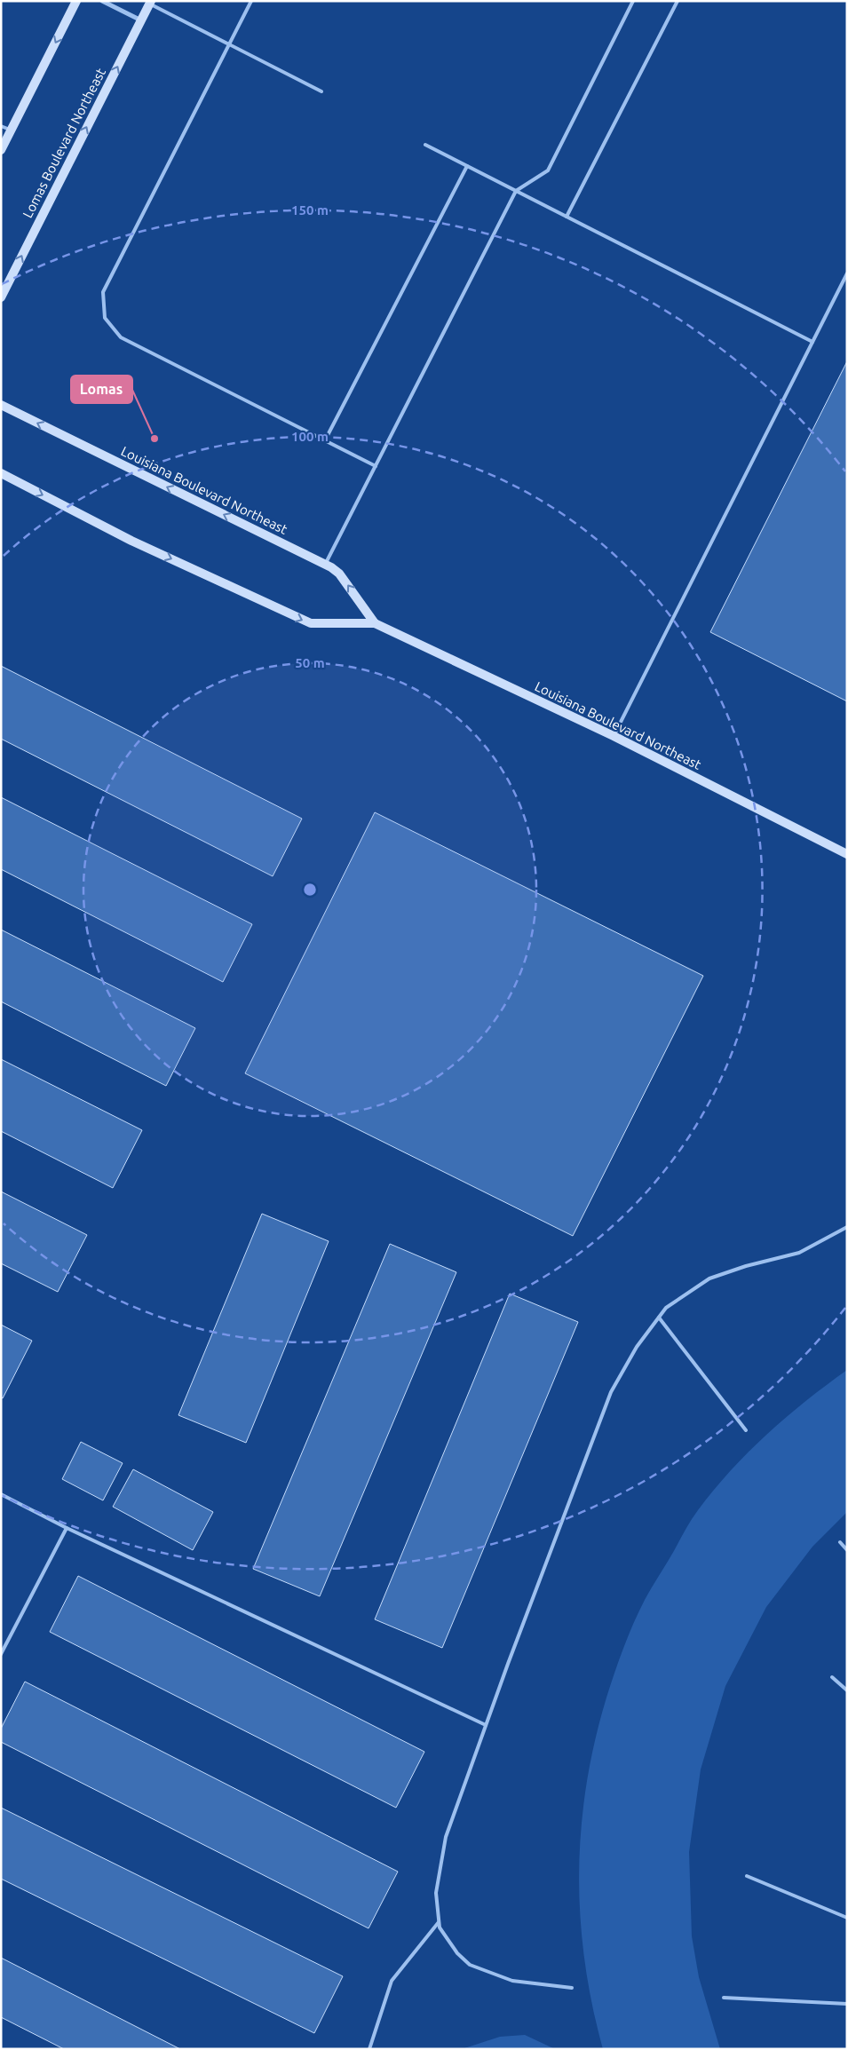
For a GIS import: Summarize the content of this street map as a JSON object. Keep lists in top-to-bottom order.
{
  "streets": {
    "main road": ["Lomas Boulevard Northeast", "Louisiana Boulevard Northeast"]
  },
  "places": ["Lomas"],
  "rings": ["150 m", "100 m", "50 m"]
}
